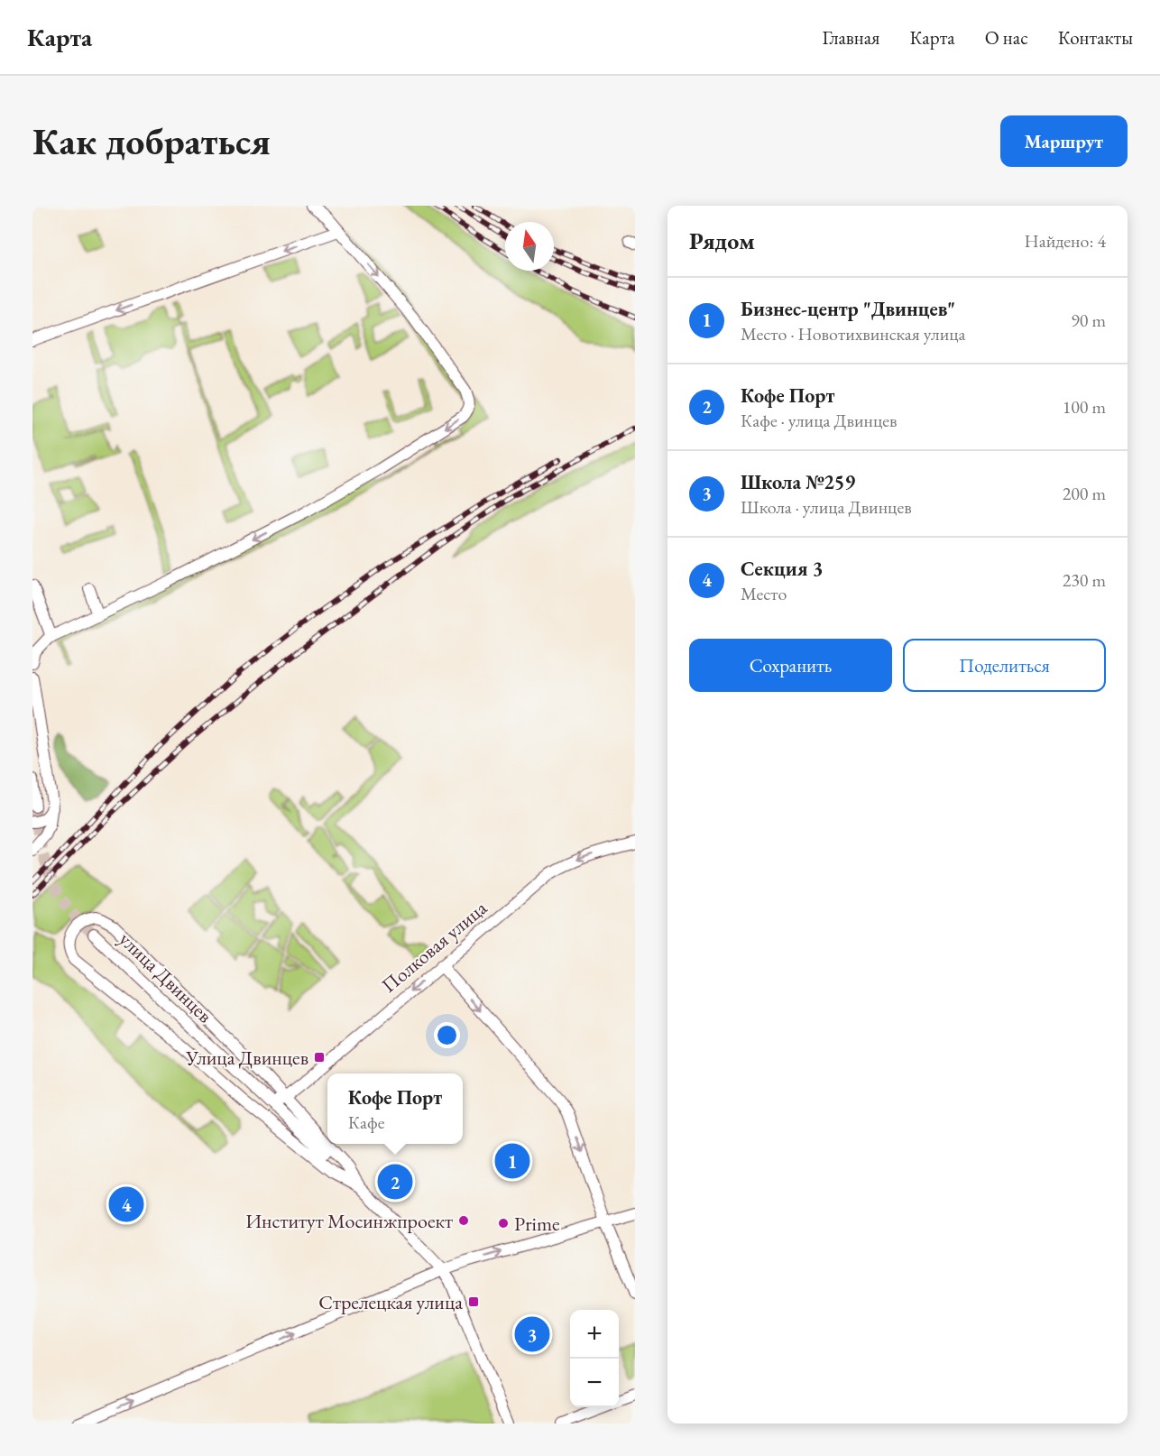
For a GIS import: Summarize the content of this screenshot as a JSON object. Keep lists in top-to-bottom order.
{
  "streets": {
    "street": ["Полковая улица", "улица Двинцев"]
  },
  "crossings": [
    ["Полковая улица", "улица Двинцев"]
  ],
  "one_way": ["Полковая улица"],
  "places": {
    "transit": ["Улица Двинцев", "Стрелецкая улица"],
    "other": ["Институт Мосинжпроект", "Prime"]
  },
  "north": "top",
  "page": {
    "header": "Карта",
    "nav": [
      "Главная",
      "Карта",
      "О нас",
      "Контакты"
    ],
    "buttons": [
      "Маршрут",
      ["Сохранить", "Поделиться"]
    ],
    "title": "Как добраться",
    "heading": ["Рядом", "Найдено: 4"],
    "list": [
      {
        "mark": "1",
        "name": "Бизнес-центр \"Двинцев\"",
        "note": "Место · Новотихвинская улица",
        "value": "90 m"
      },
      {
        "mark": "2",
        "name": "Кофе Порт",
        "note": "Кафе · улица Двинцев",
        "value": "100 m"
      },
      {
        "mark": "3",
        "name": "Школа №259",
        "note": "Школа · улица Двинцев",
        "value": "200 m"
      },
      {
        "mark": "4",
        "name": "Секция 3",
        "note": "Место",
        "value": "230 m"
      }
    ],
    "popup": ["Кофе Порт", "Кафе"],
    "pins": [
      "1",
      "2",
      "4",
      "3"
    ],
    "map_buttons": ["+", "−"]
  }
}
